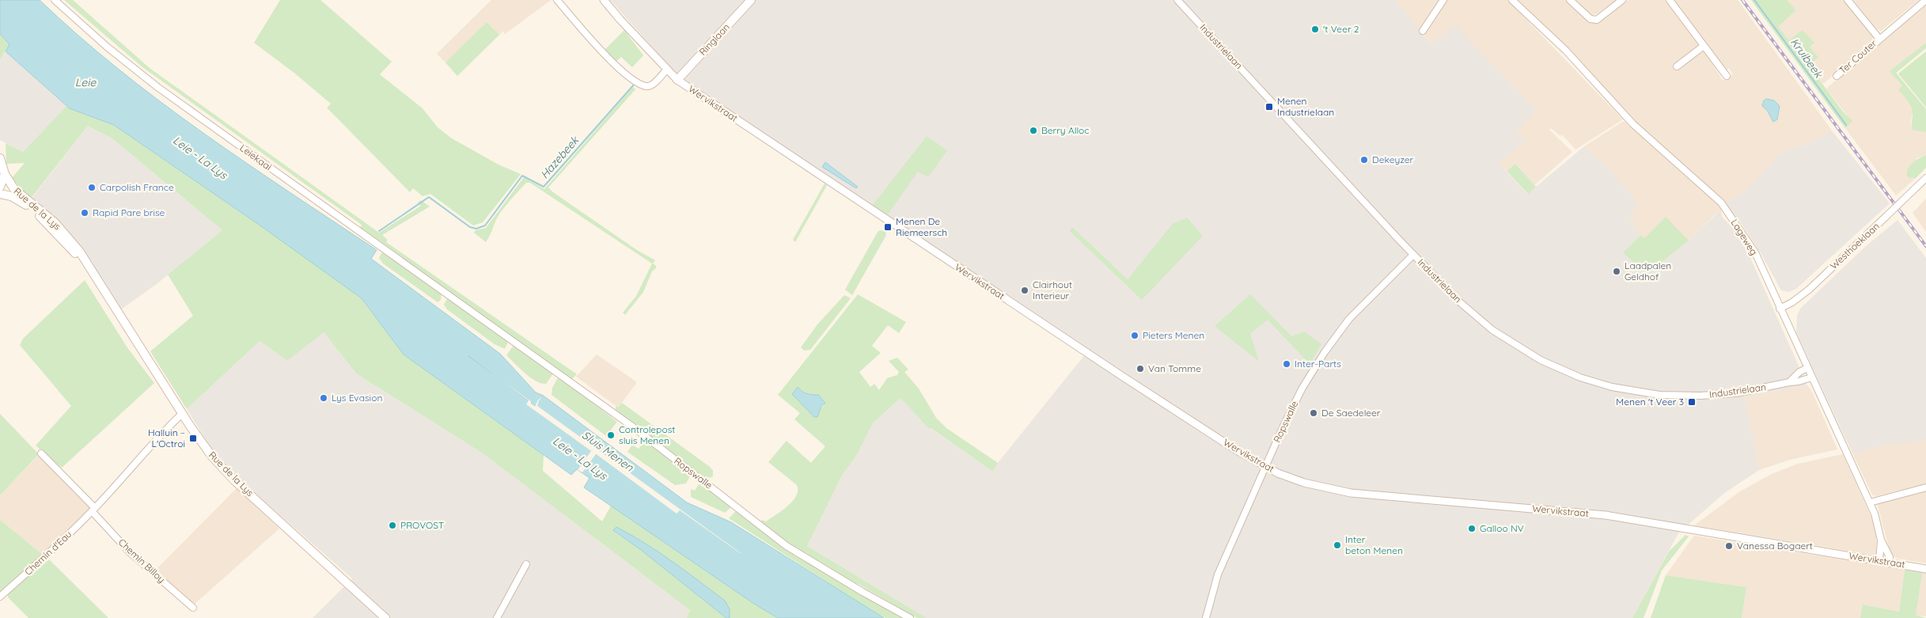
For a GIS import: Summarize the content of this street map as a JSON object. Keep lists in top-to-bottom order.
{
  "streets": {
    "main road": ["Ringlaan", "Rue de la Lys"],
    "street": [
      "Industrielaan",
      "Ter Couter",
      "Wervikstraat",
      "Leiekaai",
      "Lageweg",
      "Westhoeklaan",
      "Ropswalle",
      "Chemin d'Eau",
      "Chemin Billoy"
    ]
  },
  "crossings": [
    ["Ringlaan", "Wervikstraat"],
    ["Industrielaan", "Lageweg"],
    ["Industrielaan", "Ropswalle"],
    ["Wervikstraat", "Lageweg"],
    ["Wervikstraat", "Ropswalle"],
    ["Leiekaai", "Ropswalle"],
    ["Rue de la Lys", "Chemin d'Eau"],
    ["Lageweg", "Westhoeklaan"],
    ["Chemin d'Eau", "Chemin Billoy"]
  ],
  "water": [
    "Kruibeek",
    "Leie",
    "Leie - La Lys",
    "Hazebeek",
    "Sluis Menen"
  ],
  "places": {
    "other": [
      "'t Veer 2",
      "Berry Alloc",
      "Dekeyzer",
      "Carpolish France",
      "Rapid Pare brise",
      "Laadpalen Geldhof",
      "Clairhout Interieur",
      "Pieters Menen",
      "Inter-Parts",
      "Van Tomme",
      "Lys Evasion",
      "De Saedeleer",
      "Controlepost sluis Menen",
      "PROVOST",
      "Galloo NV",
      "Inter beton Menen",
      "Vanessa Bogaert"
    ],
    "transit": [
      "Menen Industrielaan",
      "Menen De Riemeersch",
      "Menen 't Veer 3",
      "Halluin – L'Octroi"
    ]
  }
}
